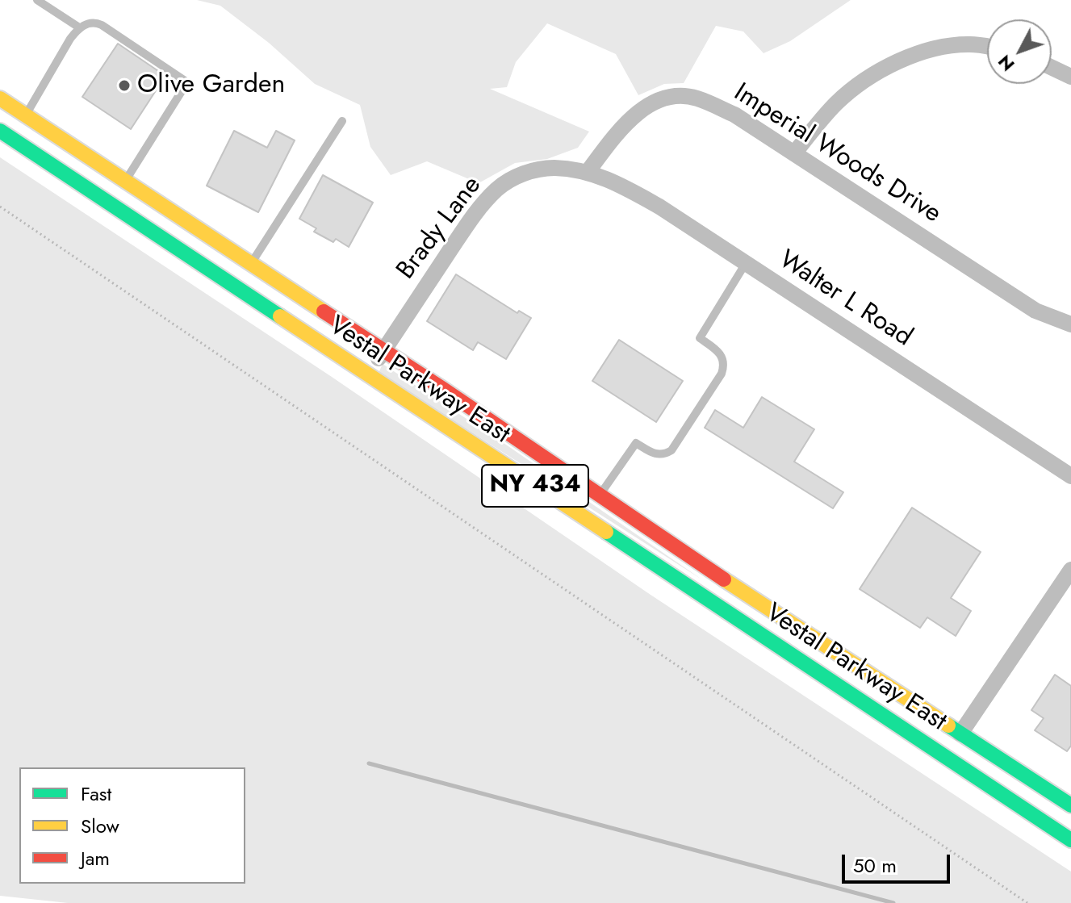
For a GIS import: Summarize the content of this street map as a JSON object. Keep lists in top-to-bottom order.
{
  "streets": {
    "main road": ["Vestal Parkway East", "NY 434"],
    "street": ["Imperial Woods Drive", "Brady Lane", "Walter L Road"]
  },
  "crossings": [
    ["Imperial Woods Drive", "Brady Lane"],
    ["Imperial Woods Drive", "Walter L Road"],
    ["Brady Lane", "Walter L Road"],
    ["Brady Lane", "Vestal Parkway East"]
  ],
  "places": ["Olive Garden"],
  "legend": ["Fast", "Slow", "Jam"],
  "scale_bar": "50 m",
  "north": "bottom left"
}
